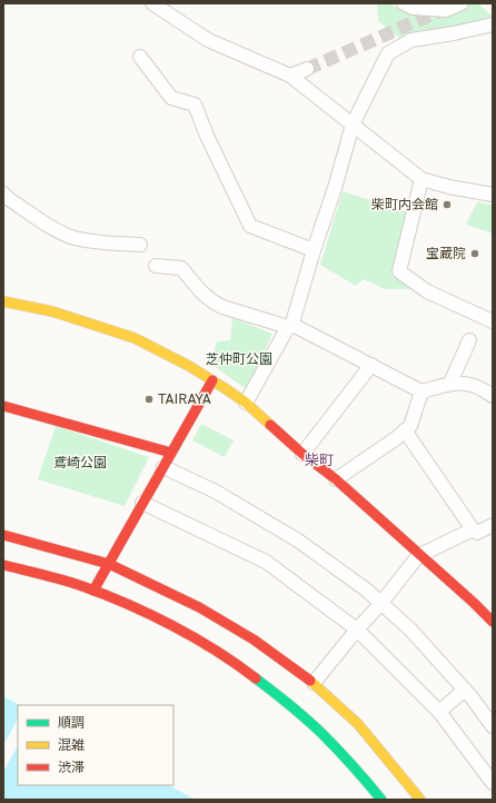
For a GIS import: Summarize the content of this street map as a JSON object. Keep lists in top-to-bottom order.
{
  "districts": ["柴町"],
  "parks": ["芝仲町公園", "鳶崎公園"],
  "places": ["柴町内会館", "宝蔵院", "TAIRAYA"],
  "legend": ["順調", "混雑", "渋滞"]
}
